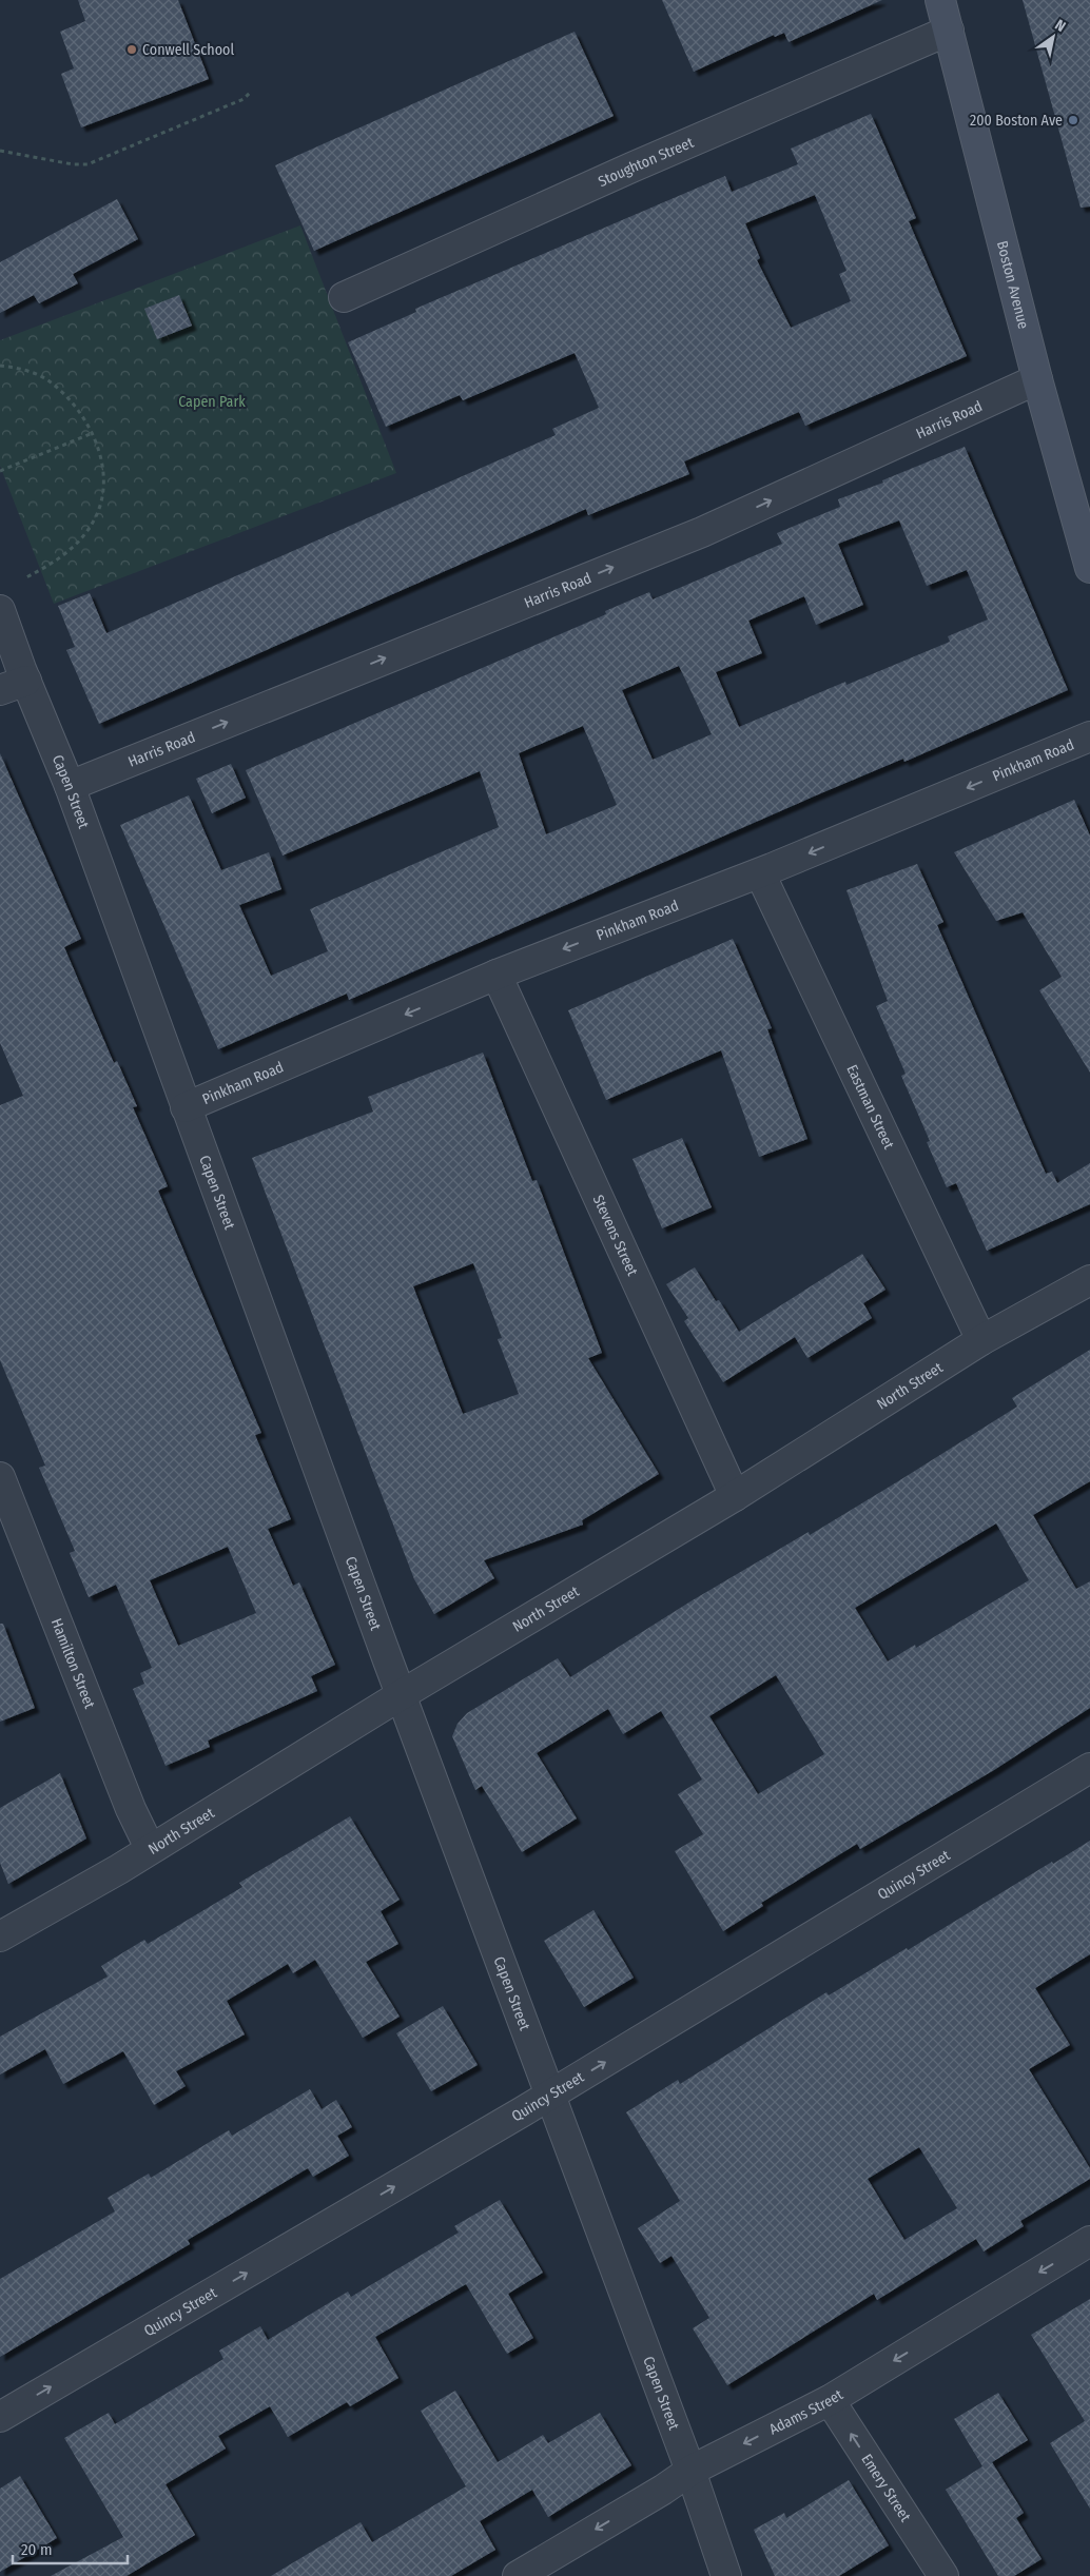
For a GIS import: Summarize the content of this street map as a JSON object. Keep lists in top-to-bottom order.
{
  "streets": {
    "main road": ["Boston Avenue"],
    "street": [
      "Stoughton Street",
      "Harris Road",
      "Pinkham Road",
      "Capen Street",
      "Eastman Street",
      "Stevens Street",
      "North Street",
      "Hamilton Street",
      "Quincy Street",
      "Adams Street",
      "Emery Street"
    ]
  },
  "crossings": [
    ["Stoughton Street", "Boston Avenue"],
    ["Boston Avenue", "Harris Road"],
    ["Harris Road", "Capen Street"],
    ["Pinkham Road", "Capen Street"],
    ["Pinkham Road", "Eastman Street"],
    ["Pinkham Road", "Stevens Street"],
    ["Capen Street", "North Street"],
    ["Capen Street", "Quincy Street"],
    ["Capen Street", "Adams Street"],
    ["Eastman Street", "North Street"],
    ["Stevens Street", "North Street"],
    ["North Street", "Hamilton Street"],
    ["Adams Street", "Emery Street"]
  ],
  "one_way": [
    "Harris Road",
    "Pinkham Road",
    "Quincy Street",
    "Adams Street",
    "Emery Street"
  ],
  "parks": ["Capen Park"],
  "places": ["Conwell School", "200 Boston Ave"],
  "scale_bar": "20 m",
  "north": "top right"
}
